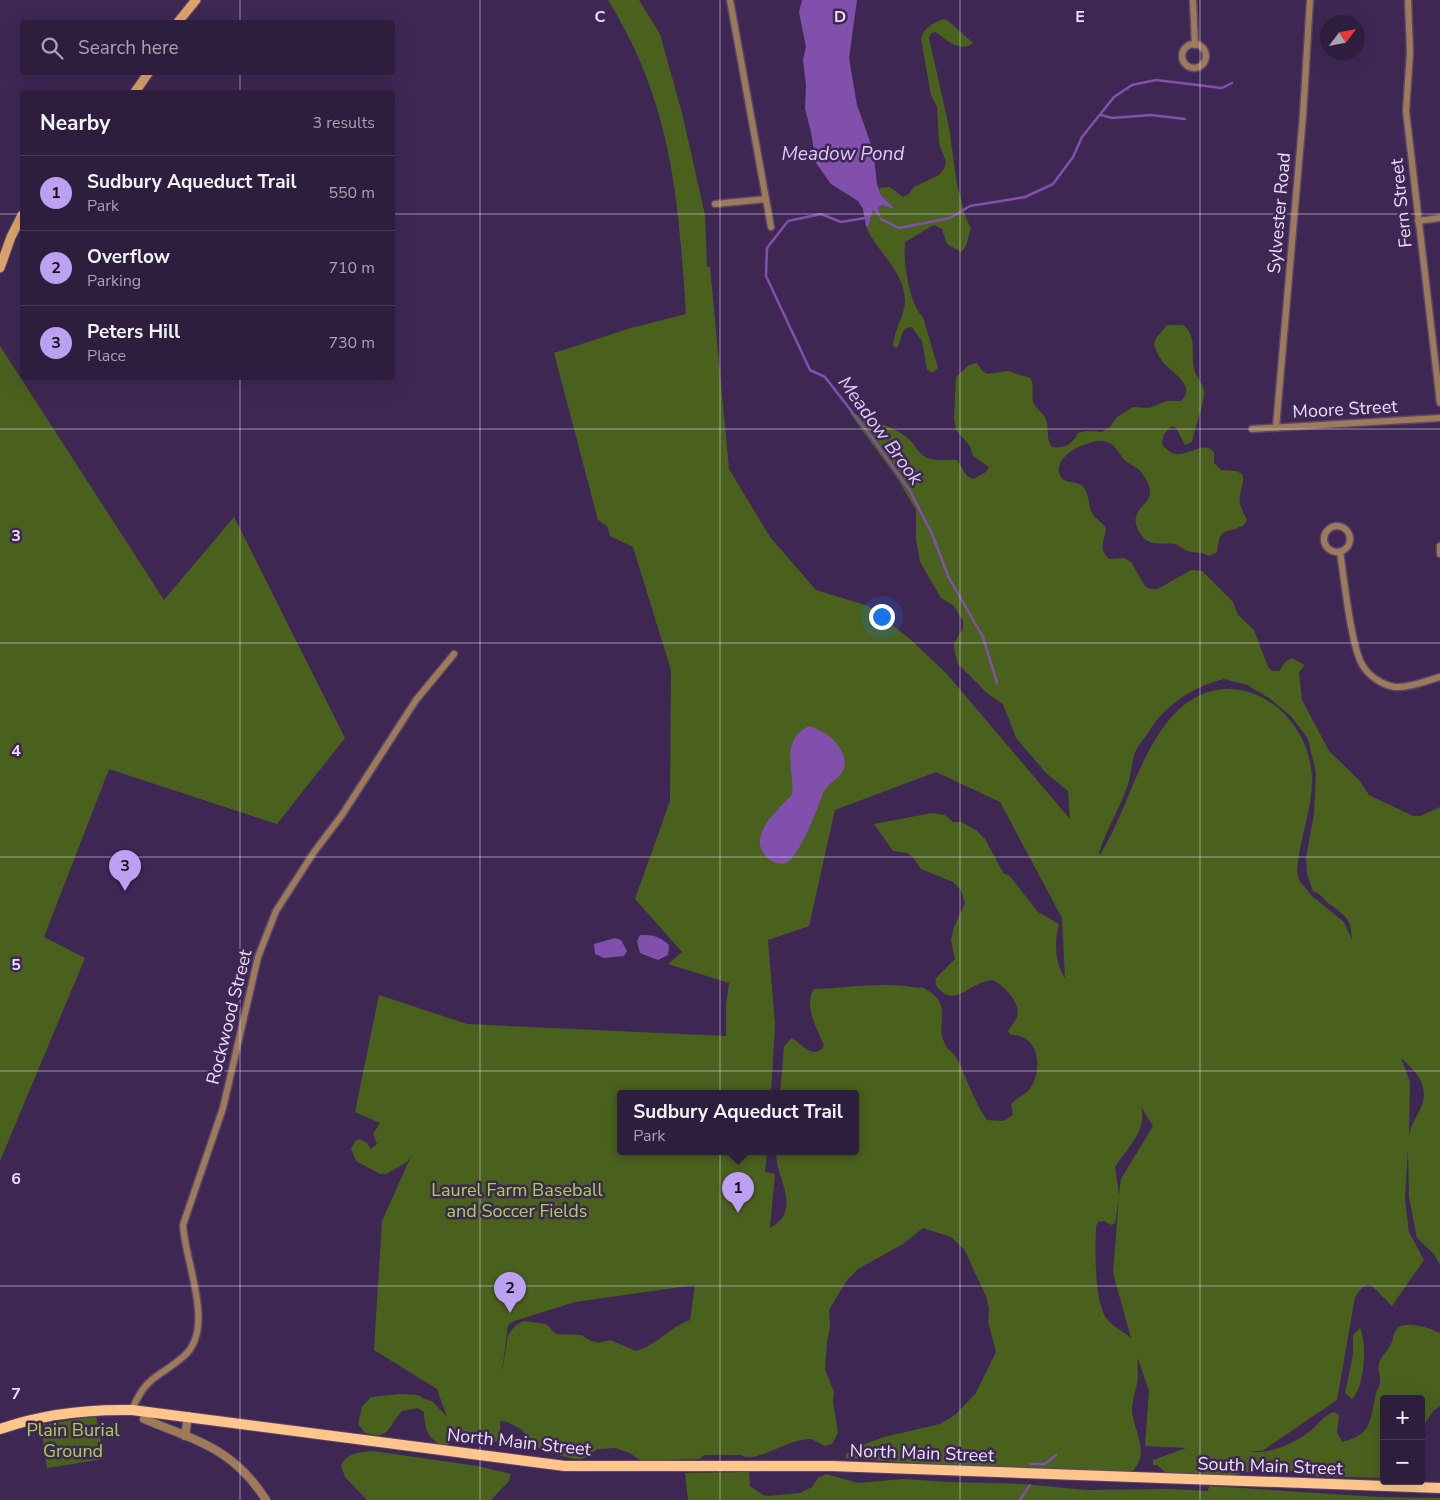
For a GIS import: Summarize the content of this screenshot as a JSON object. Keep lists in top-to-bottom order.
{
  "streets": {
    "main road": ["North Main Street", "South Main Street"],
    "street": [
      "Fern Street",
      "Sylvester Road",
      "Moore Street",
      "Rockwood Street"
    ]
  },
  "crossings": [
    ["Sylvester Road", "Moore Street"],
    ["Rockwood Street", "North Main Street"],
    ["North Main Street", "South Main Street"]
  ],
  "water": ["Meadow Pond", "Meadow Brook"],
  "parks": ["Laurel Farm Baseball and Soccer Fields", "Plain Burial Ground"],
  "north": "top right",
  "page": {
    "search": "Search here",
    "heading": ["Nearby", "3 results"],
    "list": [
      {
        "mark": "1",
        "name": "Sudbury Aqueduct Trail",
        "note": "Park",
        "value": "550 m"
      },
      {
        "mark": "2",
        "name": "Overflow",
        "note": "Parking",
        "value": "710 m"
      },
      {
        "mark": "3",
        "name": "Peters Hill",
        "note": "Place",
        "value": "730 m"
      }
    ],
    "pins": ["3", "1", "2"],
    "popup": ["Sudbury Aqueduct Trail", "Park"],
    "map_buttons": ["+", "−"]
  },
  "grid": {
    "columns": ["C", "D", "E"],
    "rows": [
      "3",
      "4",
      "5",
      "6",
      "7"
    ]
  }
}
